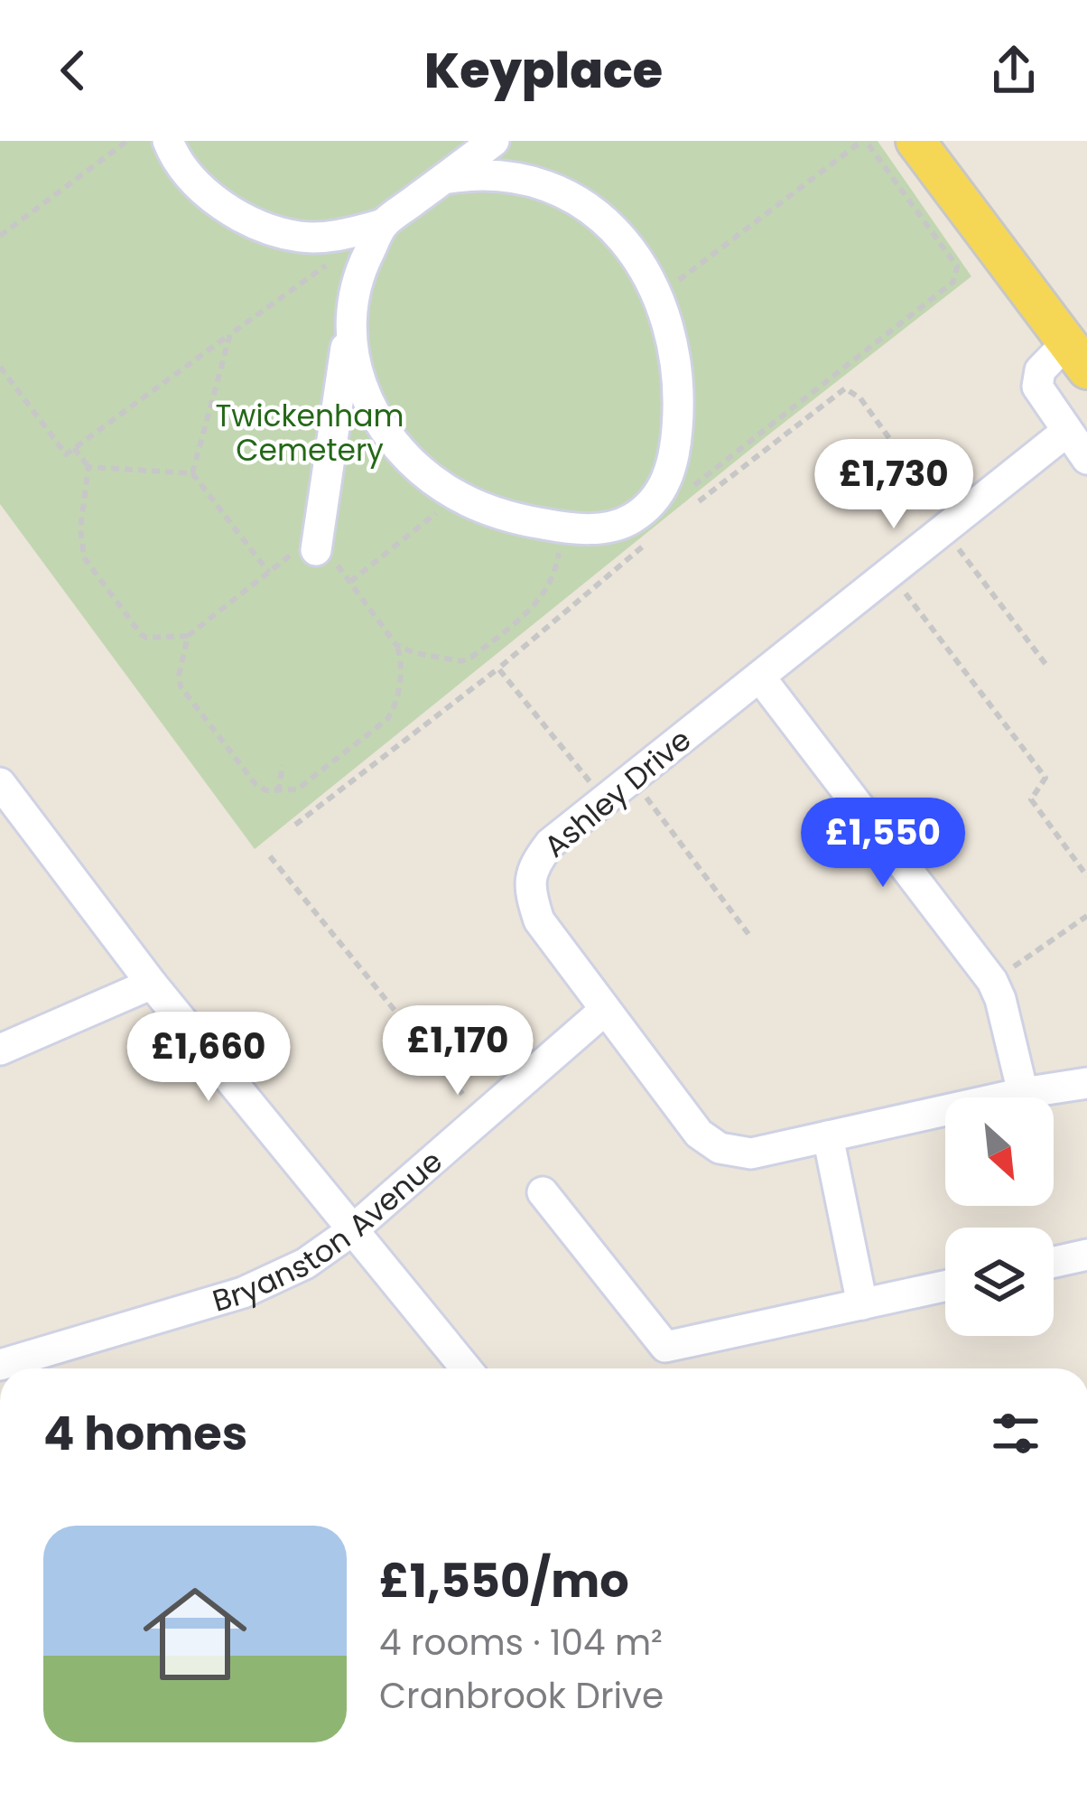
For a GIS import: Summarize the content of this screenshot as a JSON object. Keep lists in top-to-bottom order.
{
  "streets": {
    "street": ["Ashley Drive", "Bryanston Avenue"]
  },
  "crossings": [
    ["Ashley Drive", "Bryanston Avenue"]
  ],
  "parks": ["Twickenham Cemetery"],
  "north": "bottom right",
  "page": {
    "header": "Keyplace",
    "price": [
      "£1,730",
      "£1,550",
      "£1,170",
      "£1,660"
    ],
    "heading": "4 homes",
    "list": [
      {
        "name": "£1,550/mo",
        "note": "4 rooms · 104 m² · Cranbrook Drive"
      }
    ]
  }
}
